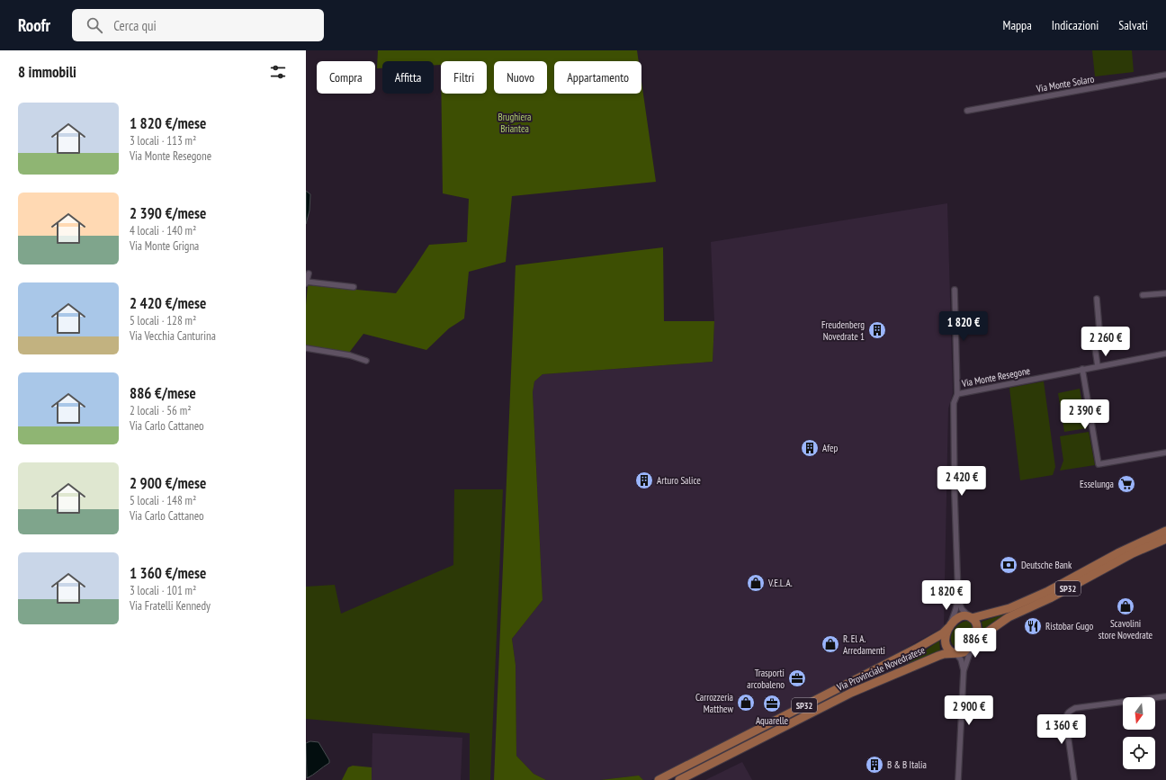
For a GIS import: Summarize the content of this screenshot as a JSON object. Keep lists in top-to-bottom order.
{
  "streets": {
    "main road": ["SP32", "Via Provinciale Novedratese"],
    "street": ["Via Monte Solaro", "Via Monte Resegone"]
  },
  "crossings": [
    ["SP32", "Via Provinciale Novedratese"]
  ],
  "parks": ["Brughiera Briantea"],
  "places": {
    "building": [
      "Freudenberg Novedrate 1",
      "Afep",
      "Arturo Salice",
      "B & B Italia"
    ],
    "supermarket": ["Esselunga"],
    "bank": ["Deutsche Bank"],
    "shop": [
      "V.E.L.A.",
      "Scavolini store Novedrate",
      "R. El A. Arredamenti",
      "Carrozzeria Matthew"
    ],
    "restaurant": ["Ristobar Gugo"],
    "office": ["Trasporti arcobaleno", "Aquarelle"]
  },
  "north": "bottom",
  "page": {
    "header": "Roofr",
    "search": "Cerca qui",
    "nav": ["Mappa", "Indicazioni", "Salvati"],
    "heading": "8 immobili",
    "chip": [
      "Compra",
      "Affitta",
      "Filtri",
      "Nuovo",
      "Appartamento"
    ],
    "list": [
      {
        "name": "1 820 €/mese",
        "note": "3 locali · 113 m² · Via Monte Resegone"
      },
      {
        "name": "2 390 €/mese",
        "note": "4 locali · 140 m² · Via Monte Grigna"
      },
      {
        "name": "2 420 €/mese",
        "note": "5 locali · 128 m² · Via Vecchia Canturina"
      },
      {
        "name": "886 €/mese",
        "note": "2 locali · 56 m² · Via Carlo Cattaneo"
      },
      {
        "name": "2 900 €/mese",
        "note": "5 locali · 148 m² · Via Carlo Cattaneo"
      },
      {
        "name": "1 360 €/mese",
        "note": "3 locali · 101 m² · Via Fratelli Kennedy"
      }
    ],
    "price": [
      "1 820 €",
      "2 260 €",
      "2 390 €",
      "2 420 €",
      "1 820 €",
      "886 €",
      "2 900 €",
      "1 360 €"
    ]
  }
}
